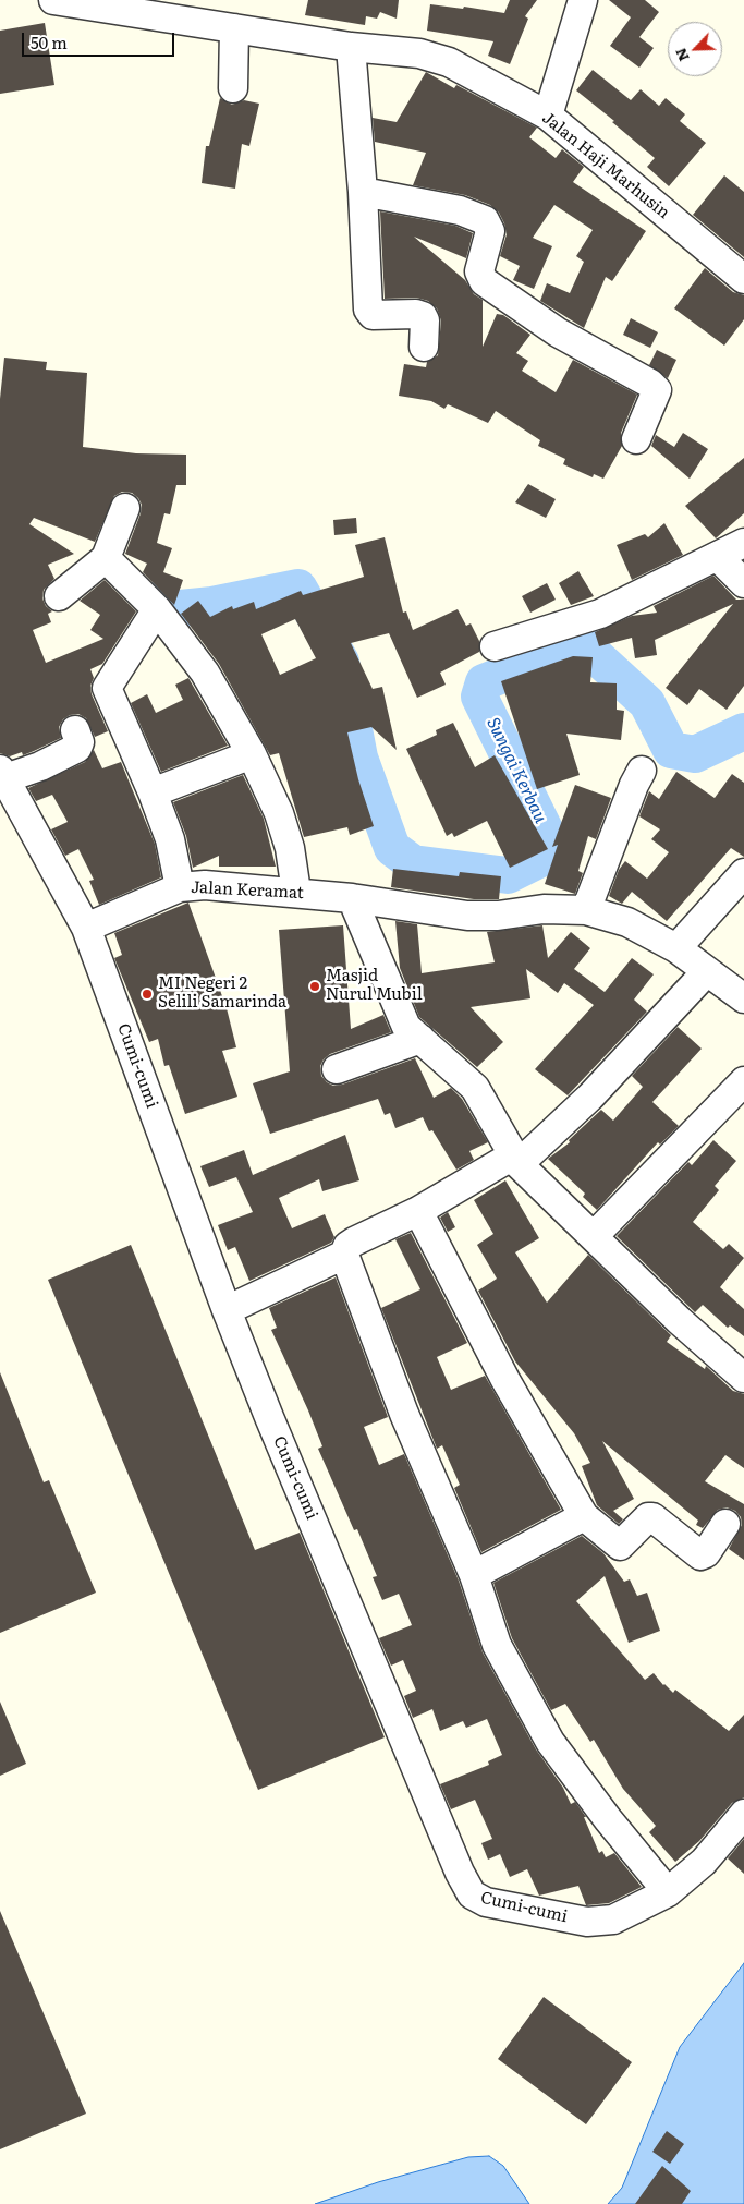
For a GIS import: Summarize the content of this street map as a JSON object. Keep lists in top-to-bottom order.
{
  "streets": {
    "street": ["Jalan Haji Marhusin", "Jalan Keramat", "Cumi-cumi"]
  },
  "crossings": [
    ["Jalan Keramat", "Cumi-cumi"]
  ],
  "water": ["Sungai Kerbau"],
  "places": ["Masjid Nurul Mubil", "MI Negeri 2 Selili Samarinda"],
  "scale_bar": "50 m",
  "north": "bottom left"
}
